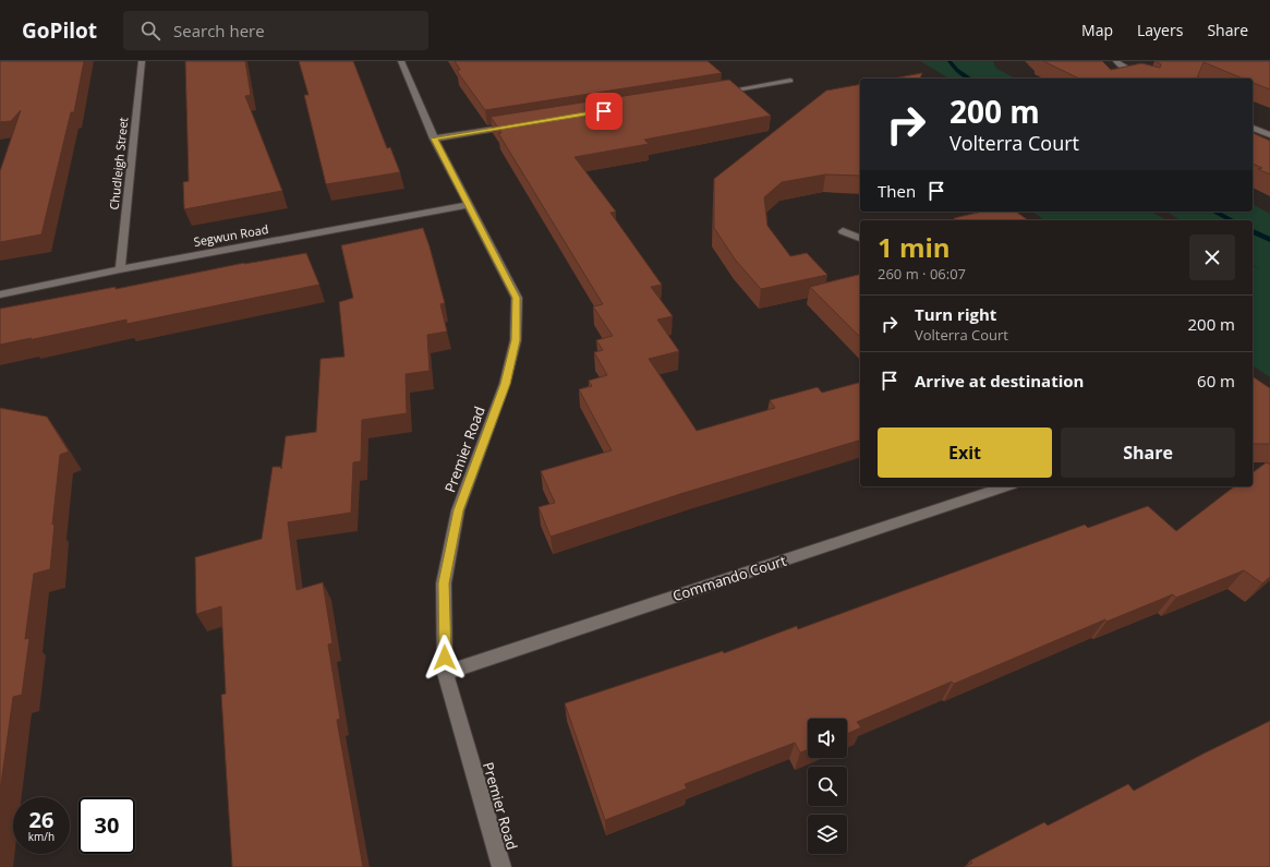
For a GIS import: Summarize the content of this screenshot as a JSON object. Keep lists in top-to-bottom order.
{
  "streets": {
    "street": [
      "Chudleigh Street",
      "Segwun Road",
      "Premier Road",
      "Commando Court"
    ]
  },
  "crossings": [
    ["Chudleigh Street", "Segwun Road"],
    ["Segwun Road", "Premier Road"],
    ["Premier Road", "Commando Court"]
  ],
  "page": {
    "header": "GoPilot",
    "search": "Search here",
    "nav": ["Map", "Layers", "Share"],
    "turn": ["200 m", "Volterra Court"],
    "then": "Then",
    "heading": ["1 min", "260 m · 06:07"],
    "list": [
      {
        "name": "Turn right",
        "note": "Volterra Court",
        "value": "200 m"
      },
      {
        "name": "Arrive at destination",
        "value": "60 m"
      }
    ],
    "buttons": ["Exit", "Share"],
    "speed": "26 km/h",
    "limit": "30"
  }
}
